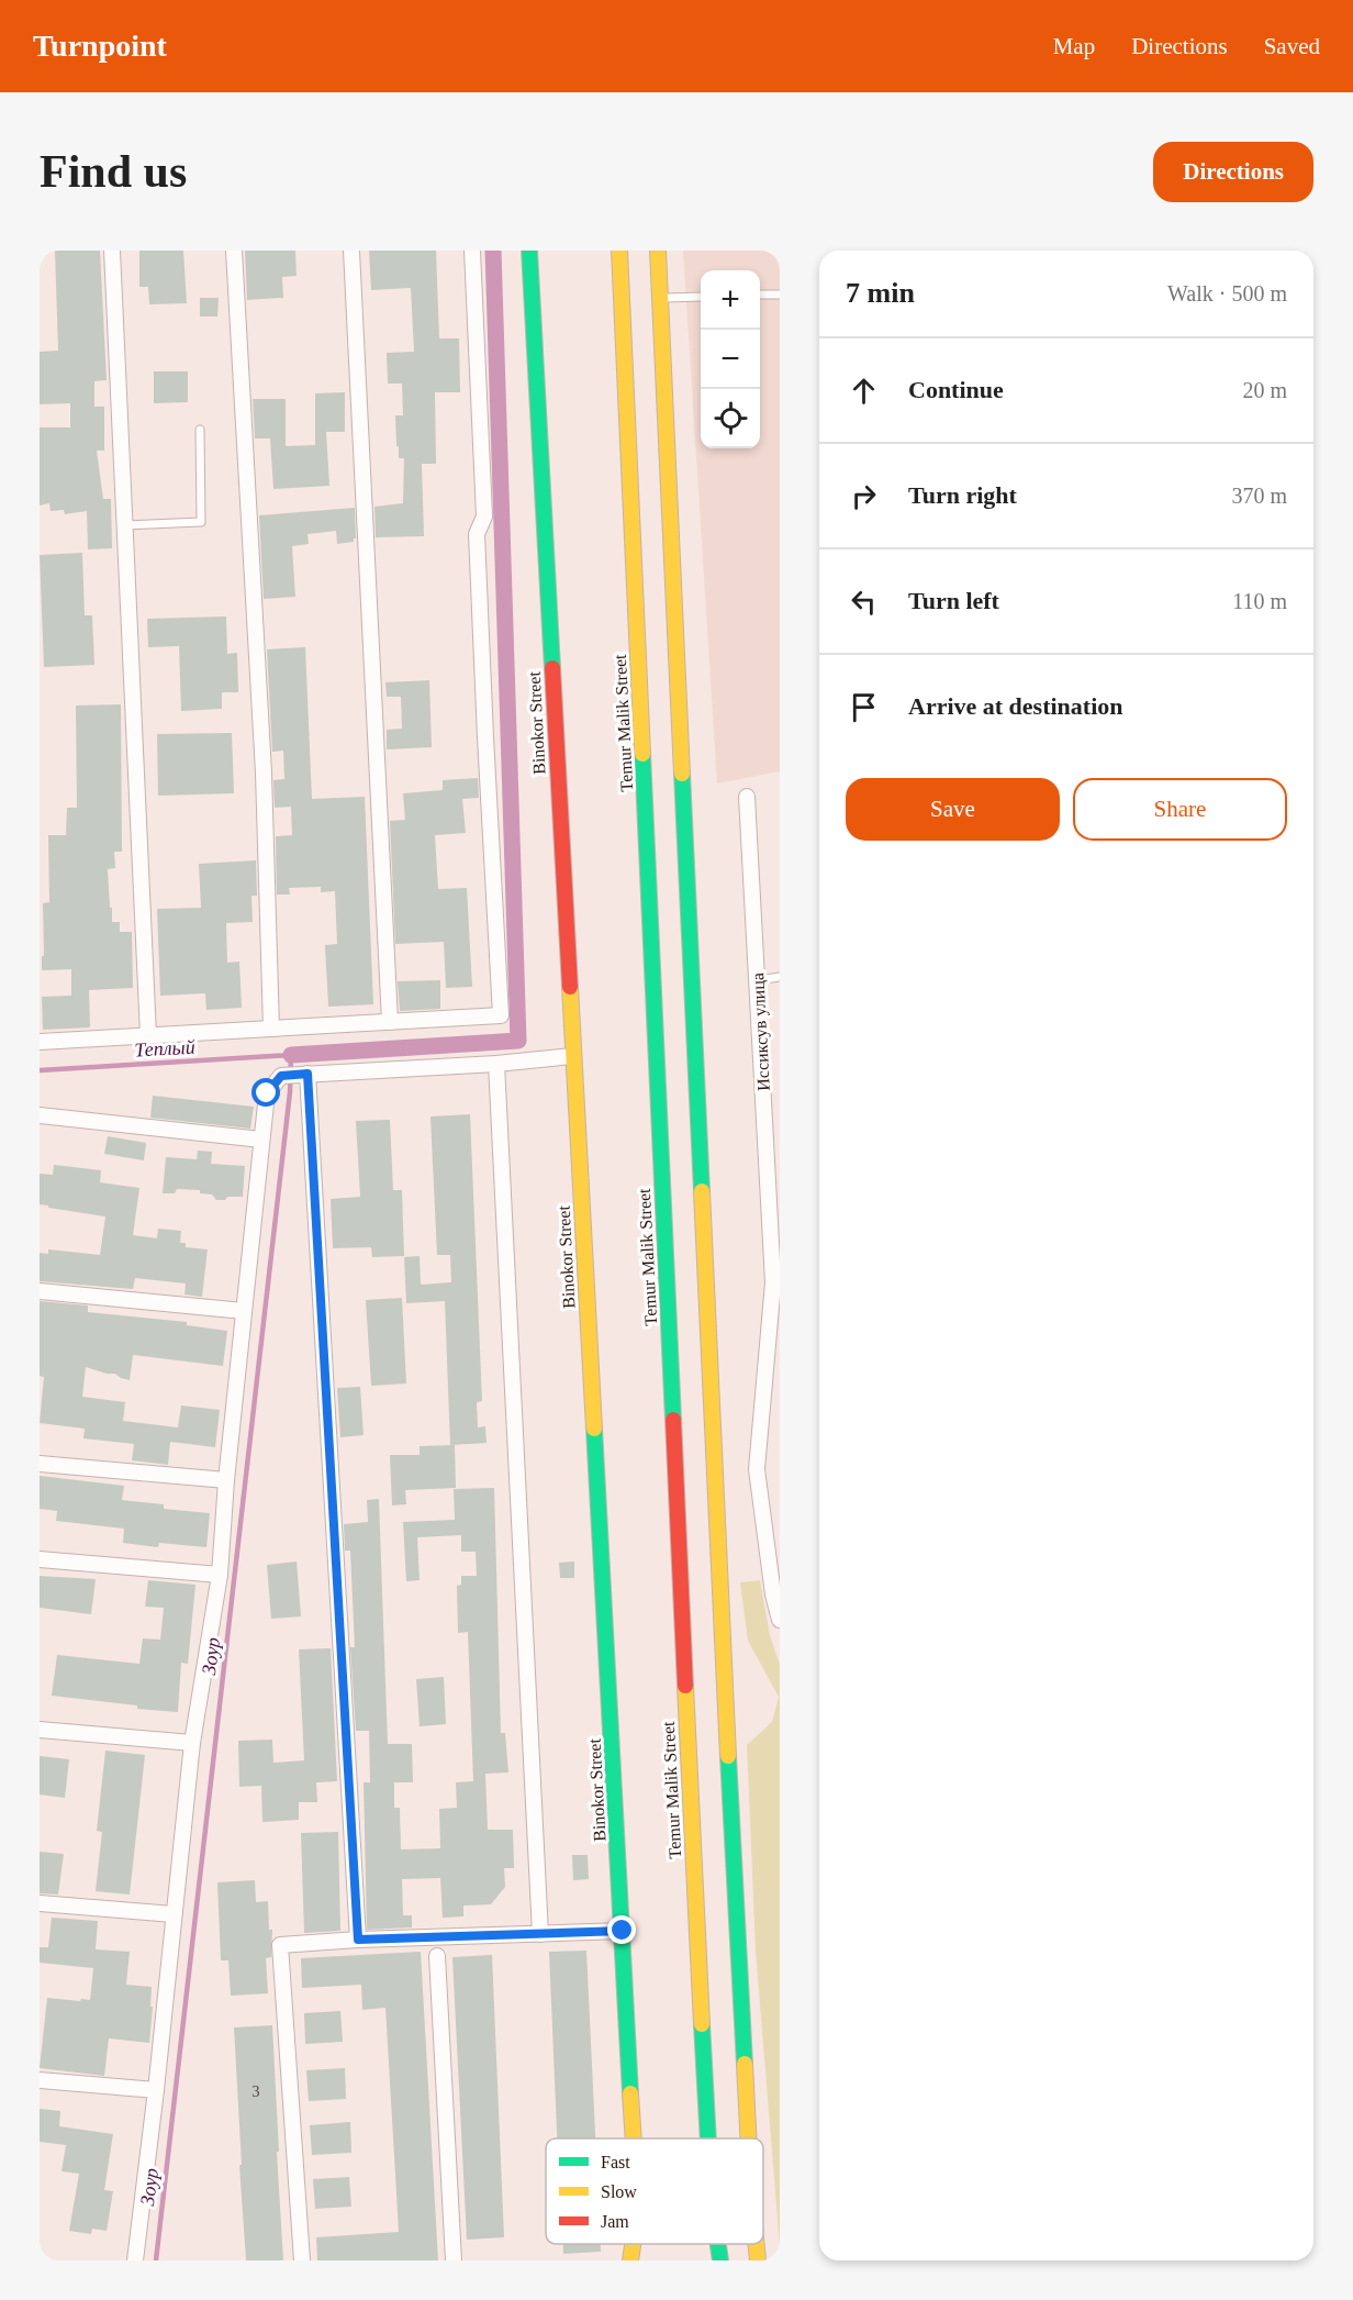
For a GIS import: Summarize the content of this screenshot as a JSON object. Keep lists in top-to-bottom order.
{
  "streets": {
    "main road": ["Binokor Street", "Temur Malik Street"],
    "street": ["Иссиксув улица"]
  },
  "water": ["Теплый", "Зоур"],
  "house_numbers": ["3"],
  "legend": ["Fast", "Slow", "Jam"],
  "page": {
    "header": "Turnpoint",
    "nav": ["Map", "Directions", "Saved"],
    "buttons": [
      "Directions",
      ["Save", "Share"]
    ],
    "title": "Find us",
    "heading": ["7 min", "Walk · 500 m"],
    "map_buttons": ["+", "−"],
    "list": [
      ["Continue", "20 m"],
      ["Turn right", "370 m"],
      ["Turn left", "110 m"],
      "Arrive at destination"
    ]
  }
}
